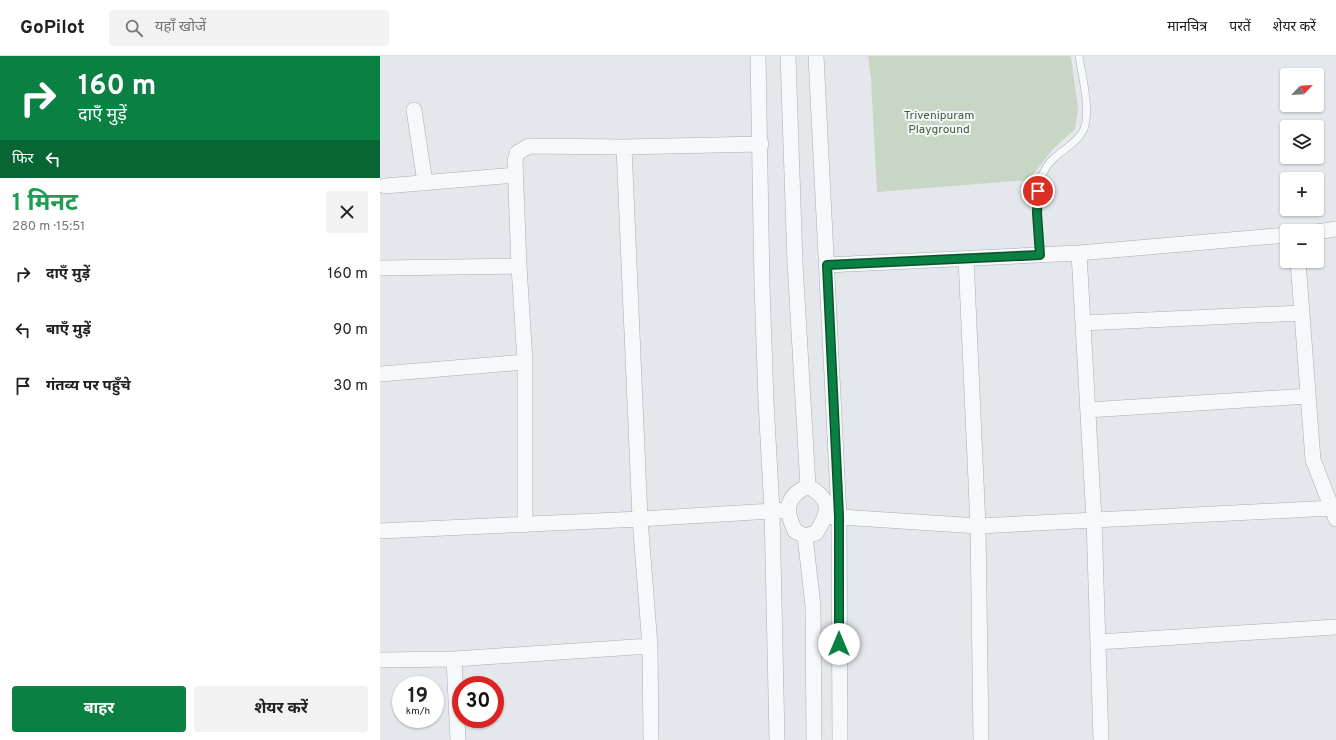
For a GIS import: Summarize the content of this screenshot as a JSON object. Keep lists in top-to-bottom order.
{
  "parks": ["Trivenipuram Playground"],
  "north": "top right",
  "page": {
    "header": "GoPilot",
    "search": "यहाँ खोजें",
    "nav": ["मानचित्र", "परतें", "शेयर करें"],
    "turn": ["160 m", "दाएँ मुड़ें"],
    "map_buttons": ["+", "−"],
    "then": "फिर",
    "heading": ["1 मिनट", "280 m · 15:51"],
    "list": [
      {
        "name": "दाएँ मुड़ें",
        "value": "160 m"
      },
      {
        "name": "बाएँ मुड़ें",
        "value": "90 m"
      },
      {
        "name": "गंतव्य पर पहुँचे",
        "value": "30 m"
      }
    ],
    "speed": "19 km/h",
    "limit": "30",
    "buttons": ["बाहर", "शेयर करें"]
  }
}
